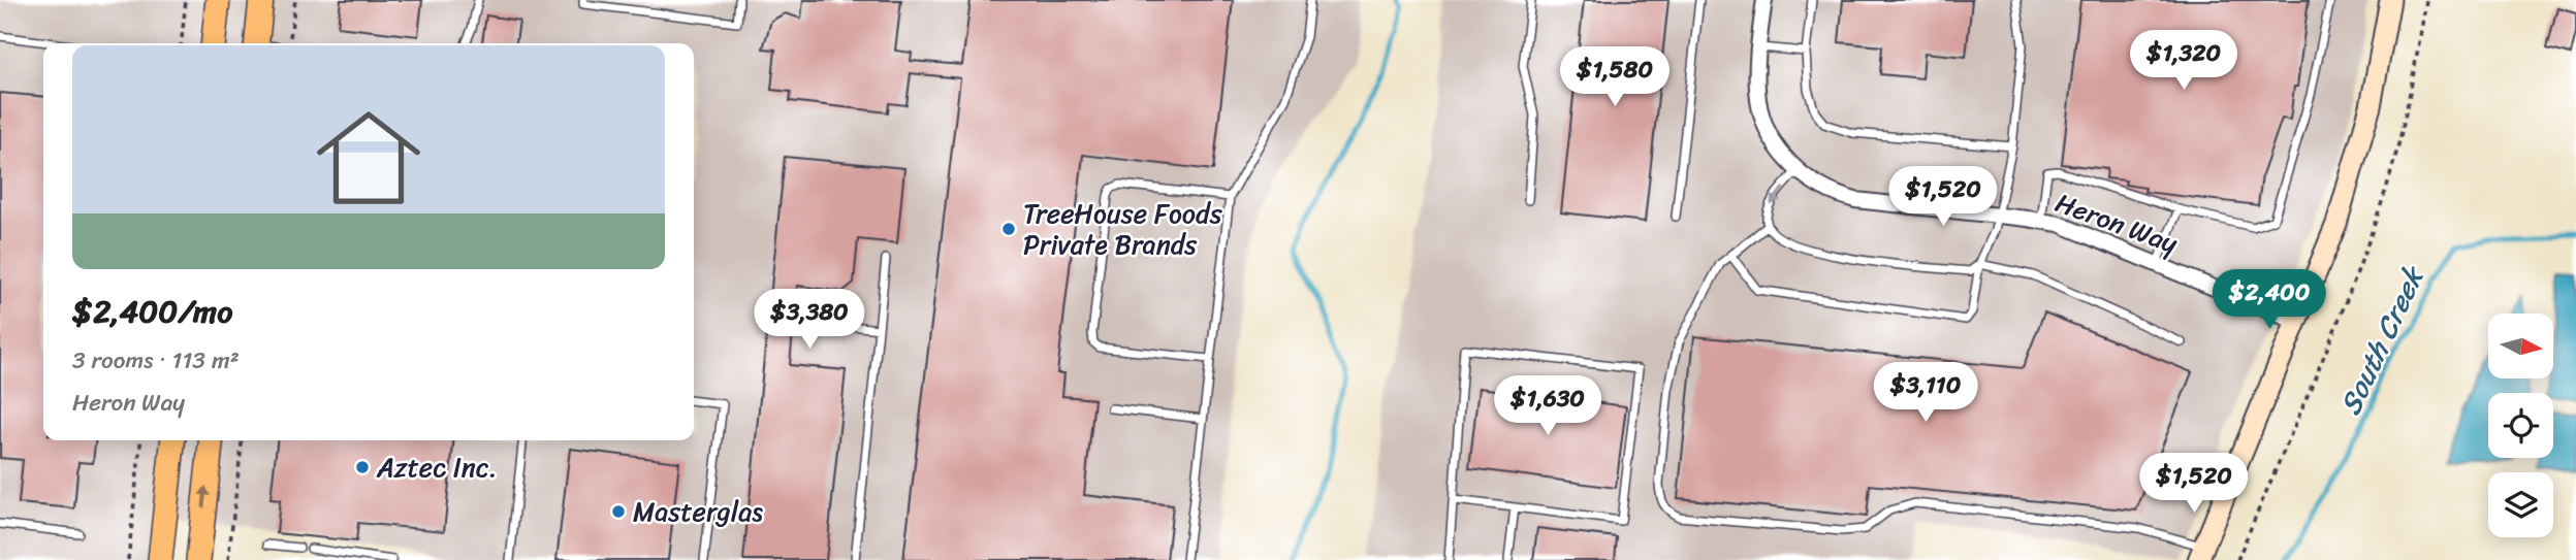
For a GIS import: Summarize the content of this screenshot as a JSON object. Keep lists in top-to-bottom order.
{
  "streets": {
    "street": ["Heron Way"]
  },
  "water": ["South Creek"],
  "places": ["TreeHouse Foods Private Brands", "Aztec Inc.", "Masterglas"],
  "north": "right",
  "page": {
    "price": [
      "$1,320",
      "$1,580",
      "$1,520",
      "$2,400",
      "$3,380",
      "$3,110",
      "$1,630",
      "$1,520"
    ],
    "list": [
      {
        "name": "$2,400/mo",
        "note": "3 rooms · 113 m² · Heron Way"
      }
    ]
  }
}
